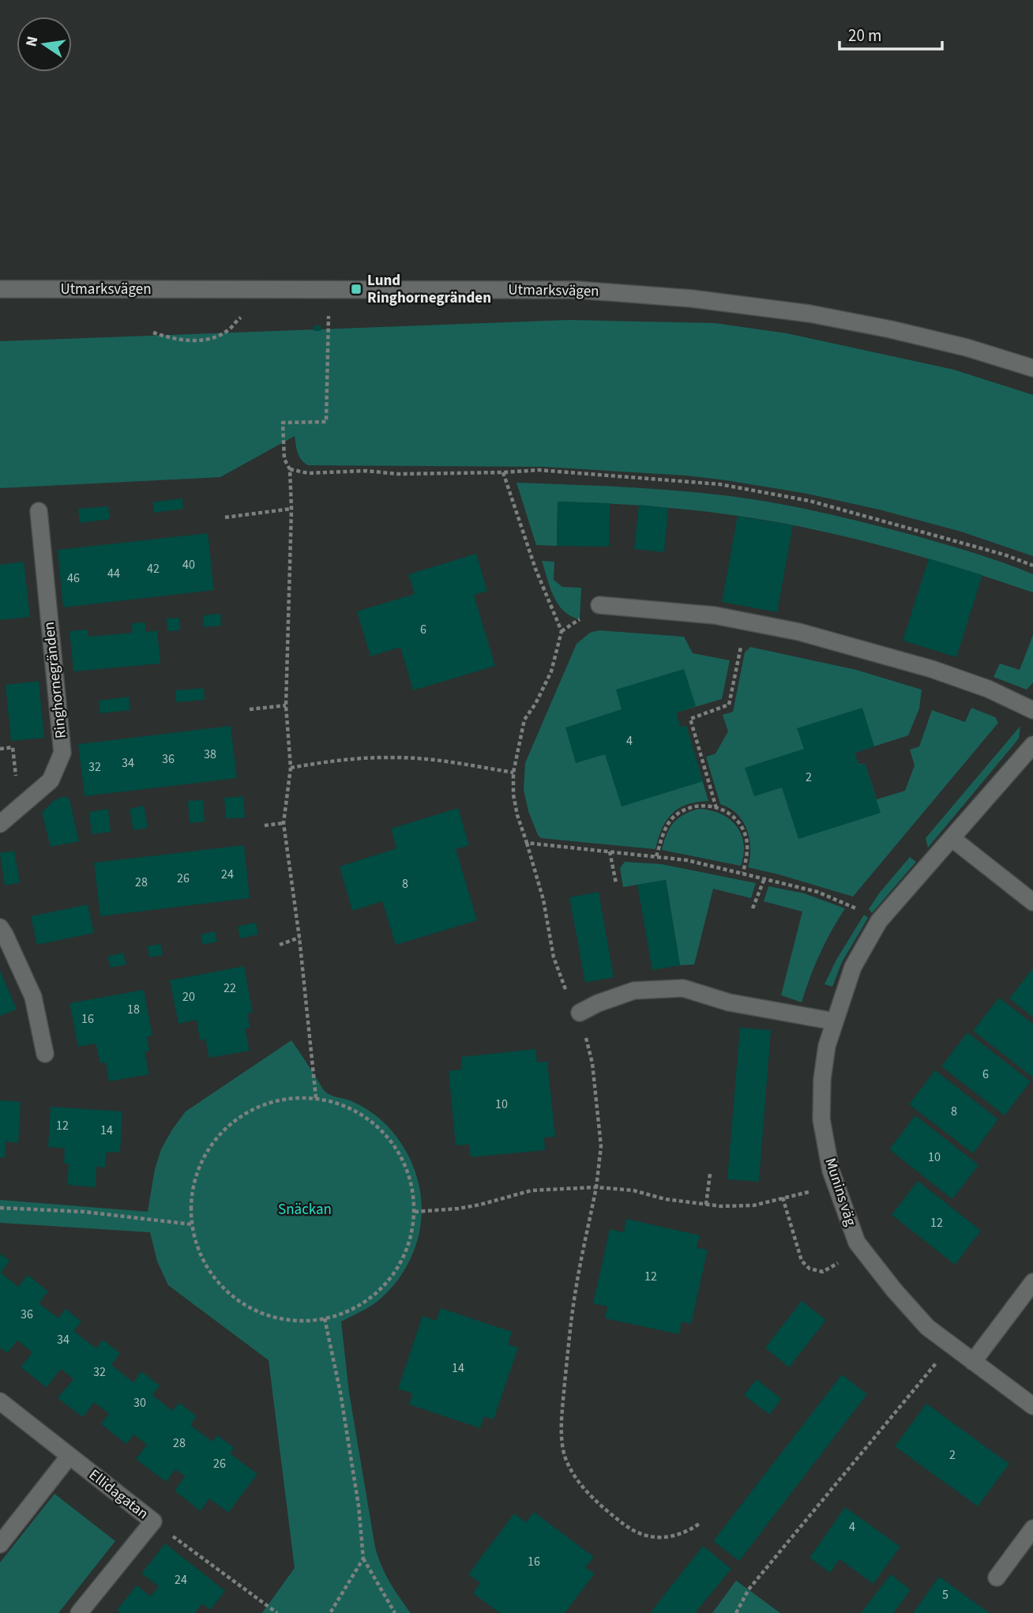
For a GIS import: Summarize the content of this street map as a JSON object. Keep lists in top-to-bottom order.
{
  "streets": {
    "street": [
      "Utmarksvägen",
      "Ringhornegränden",
      "Munins väg",
      "Ellidagatan"
    ]
  },
  "parks": ["Snäckan"],
  "places": {
    "transit": ["Lund Ringhornegränden"]
  },
  "house_numbers": [
    "40",
    "42",
    "44",
    "46",
    "6",
    "4",
    "38",
    "36",
    "34",
    "32",
    "2",
    "24",
    "26",
    "28",
    "8",
    "22",
    "20",
    "18",
    "16",
    "6",
    "10",
    "8",
    "12",
    "14",
    "10",
    "12",
    "12",
    "36",
    "34",
    "14",
    "32",
    "30",
    "28",
    "2",
    "26",
    "4",
    "16",
    "24",
    "5"
  ],
  "scale_bar": "20 m",
  "north": "left"
}
